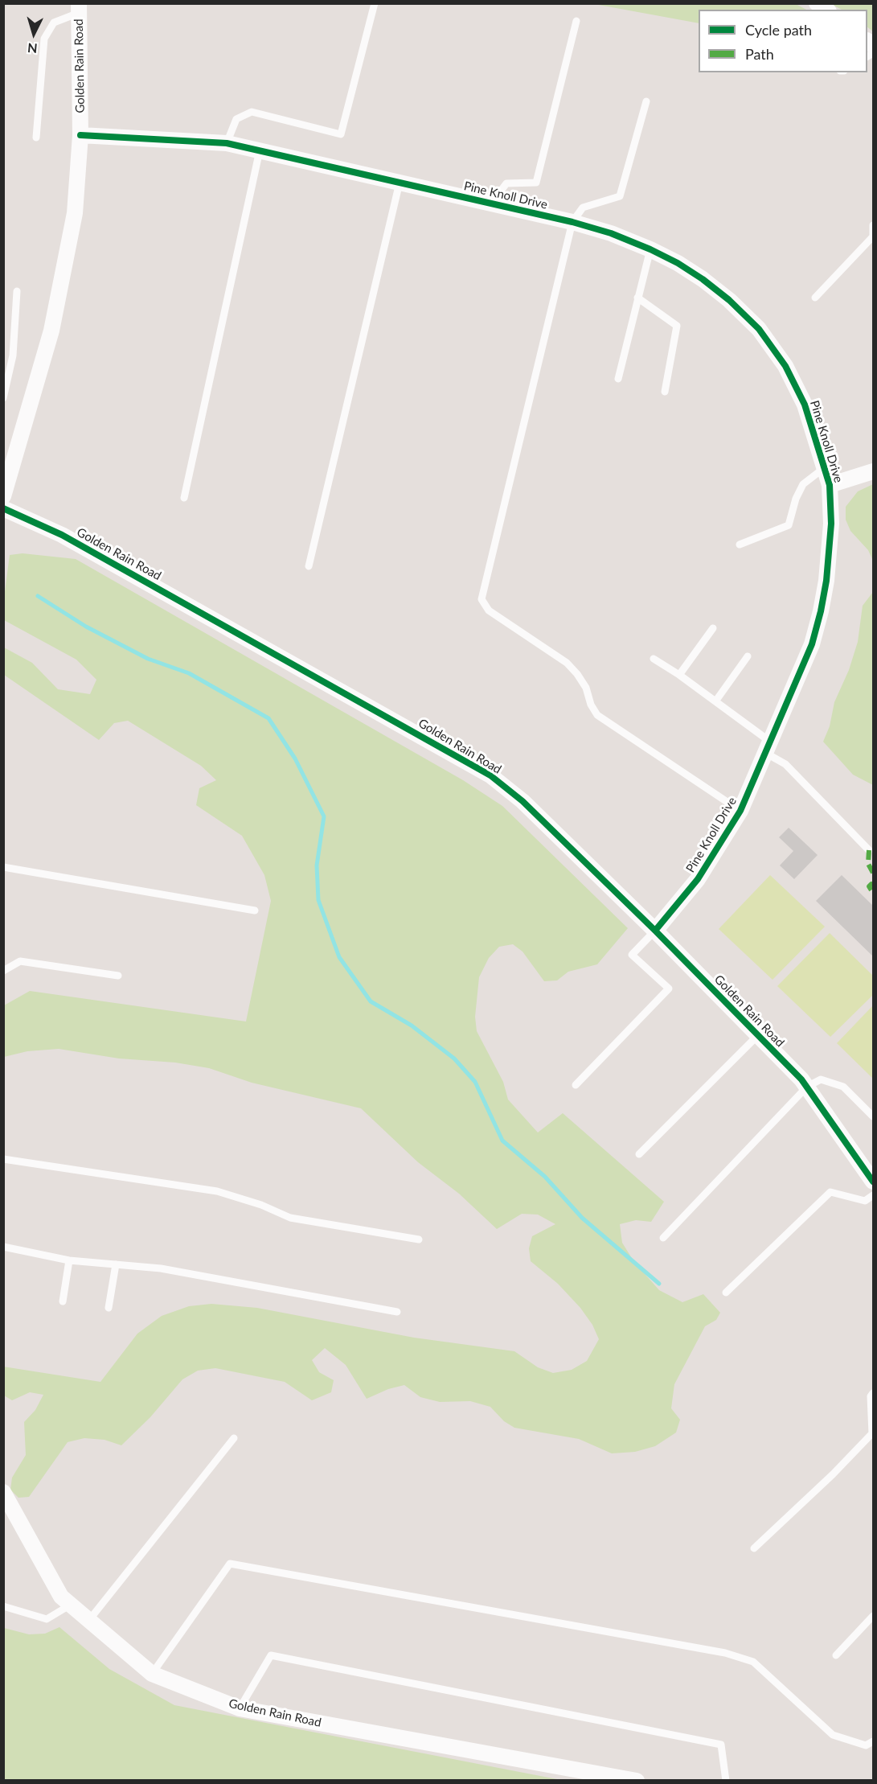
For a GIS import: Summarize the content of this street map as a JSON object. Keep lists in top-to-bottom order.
{
  "streets": {
    "street": ["Golden Rain Road", "Pine Knoll Drive"]
  },
  "crossings": [
    ["Golden Rain Road", "Pine Knoll Drive"]
  ],
  "legend": ["Cycle path", "Path"],
  "north": "bottom"
}
